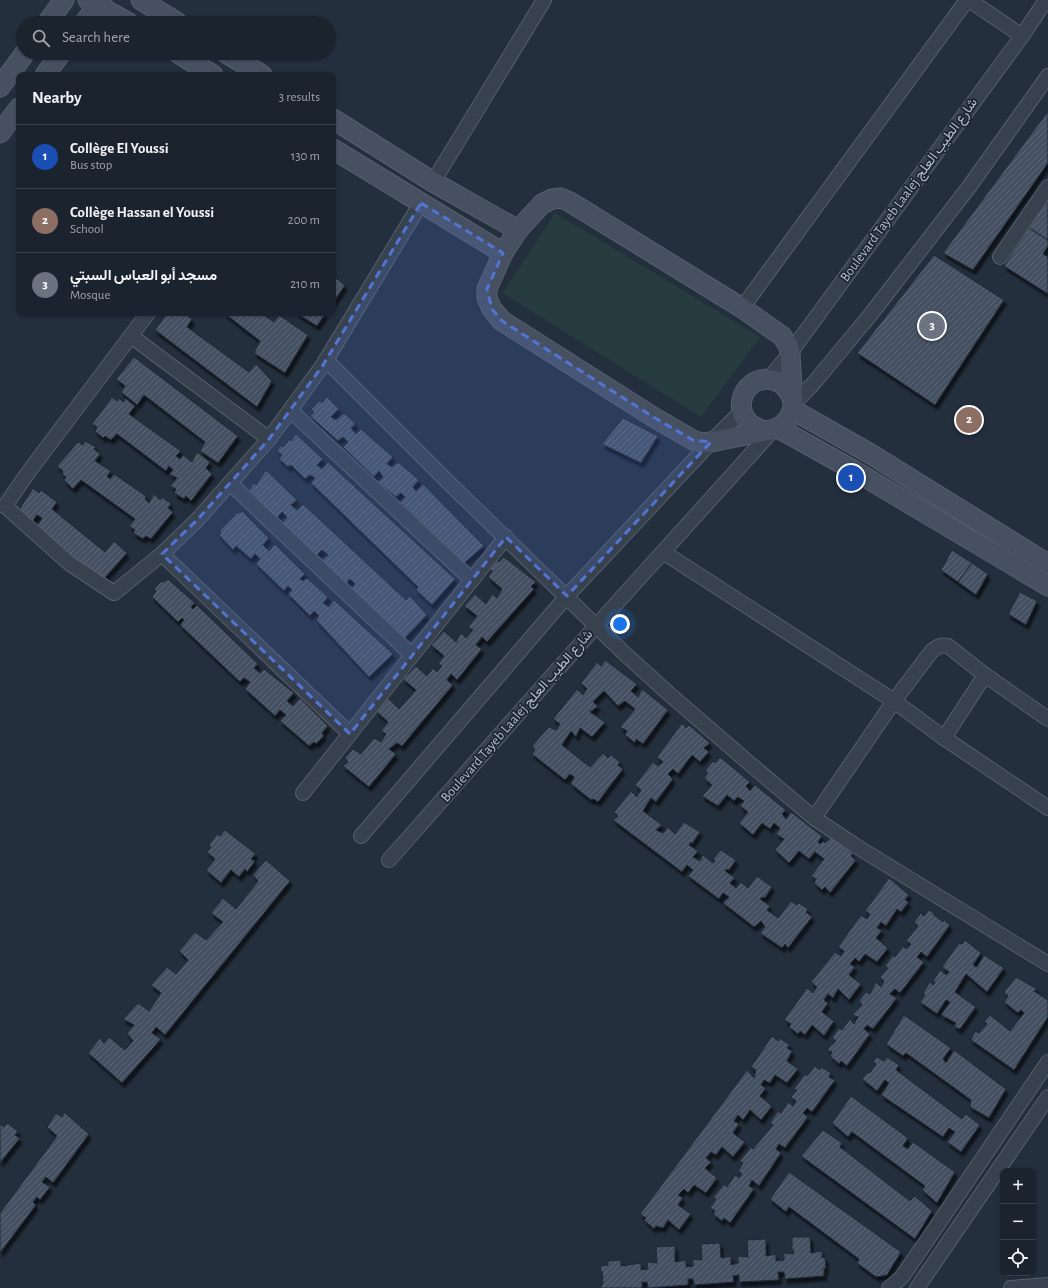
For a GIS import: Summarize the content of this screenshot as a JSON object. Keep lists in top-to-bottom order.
{
  "streets": {
    "street": ["Boulevard Tayeb Laalej شارع الطيب العلج"]
  },
  "page": {
    "search": "Search here",
    "heading": ["Nearby", "3 results"],
    "list": [
      {
        "mark": "1",
        "name": "Collège El Youssi",
        "note": "Bus stop",
        "value": "130 m"
      },
      {
        "mark": "2",
        "name": "Collège Hassan el Youssi",
        "note": "School",
        "value": "200 m"
      },
      {
        "mark": "3",
        "name": "مسجد أبو العباس السبتي",
        "note": "Mosque",
        "value": "210 m"
      }
    ],
    "pins": ["3", "2", "1"],
    "map_buttons": ["+", "−"]
  }
}
